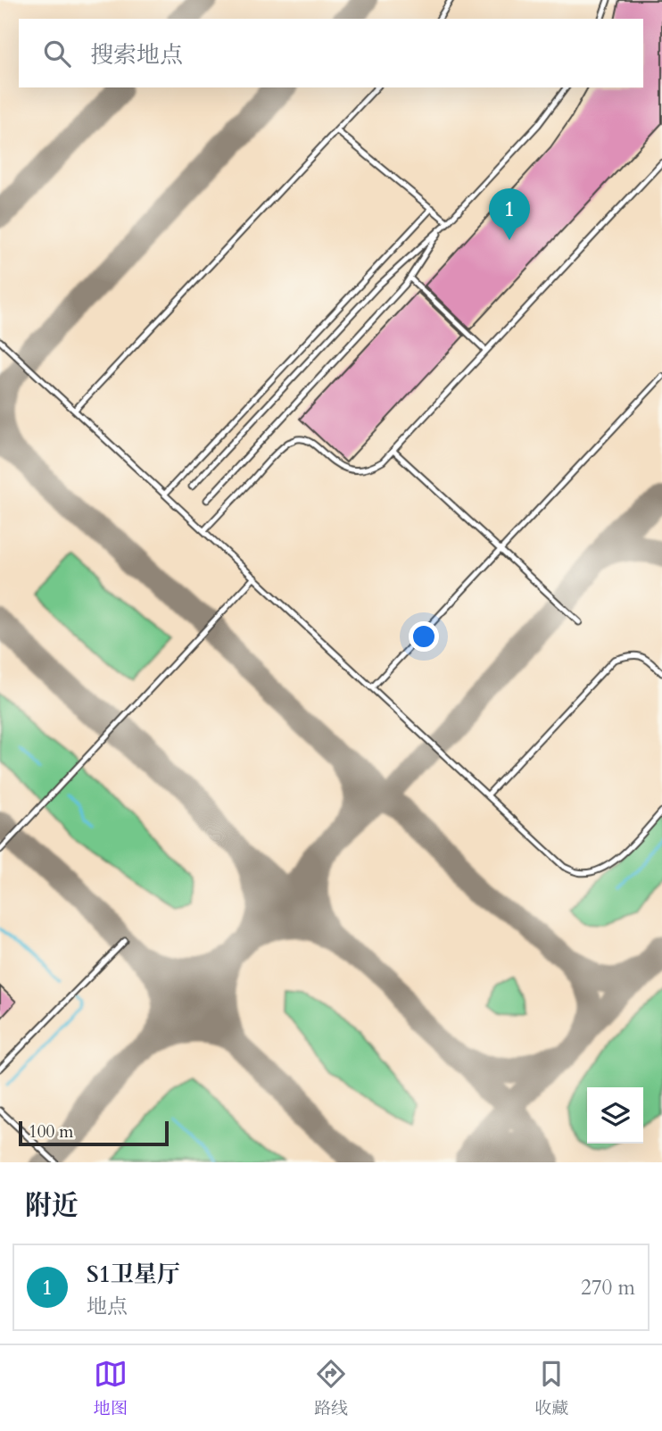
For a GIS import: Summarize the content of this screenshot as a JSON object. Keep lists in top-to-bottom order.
{
  "scale_bar": "100 m",
  "page": {
    "search": "搜索地点",
    "pins": "1",
    "scale": "100 m",
    "heading": "附近",
    "list": [
      {
        "mark": "1",
        "name": "S1卫星厅",
        "note": "地点",
        "value": "270 m"
      }
    ],
    "nav": ["地图", "路线", "收藏"]
  }
}
